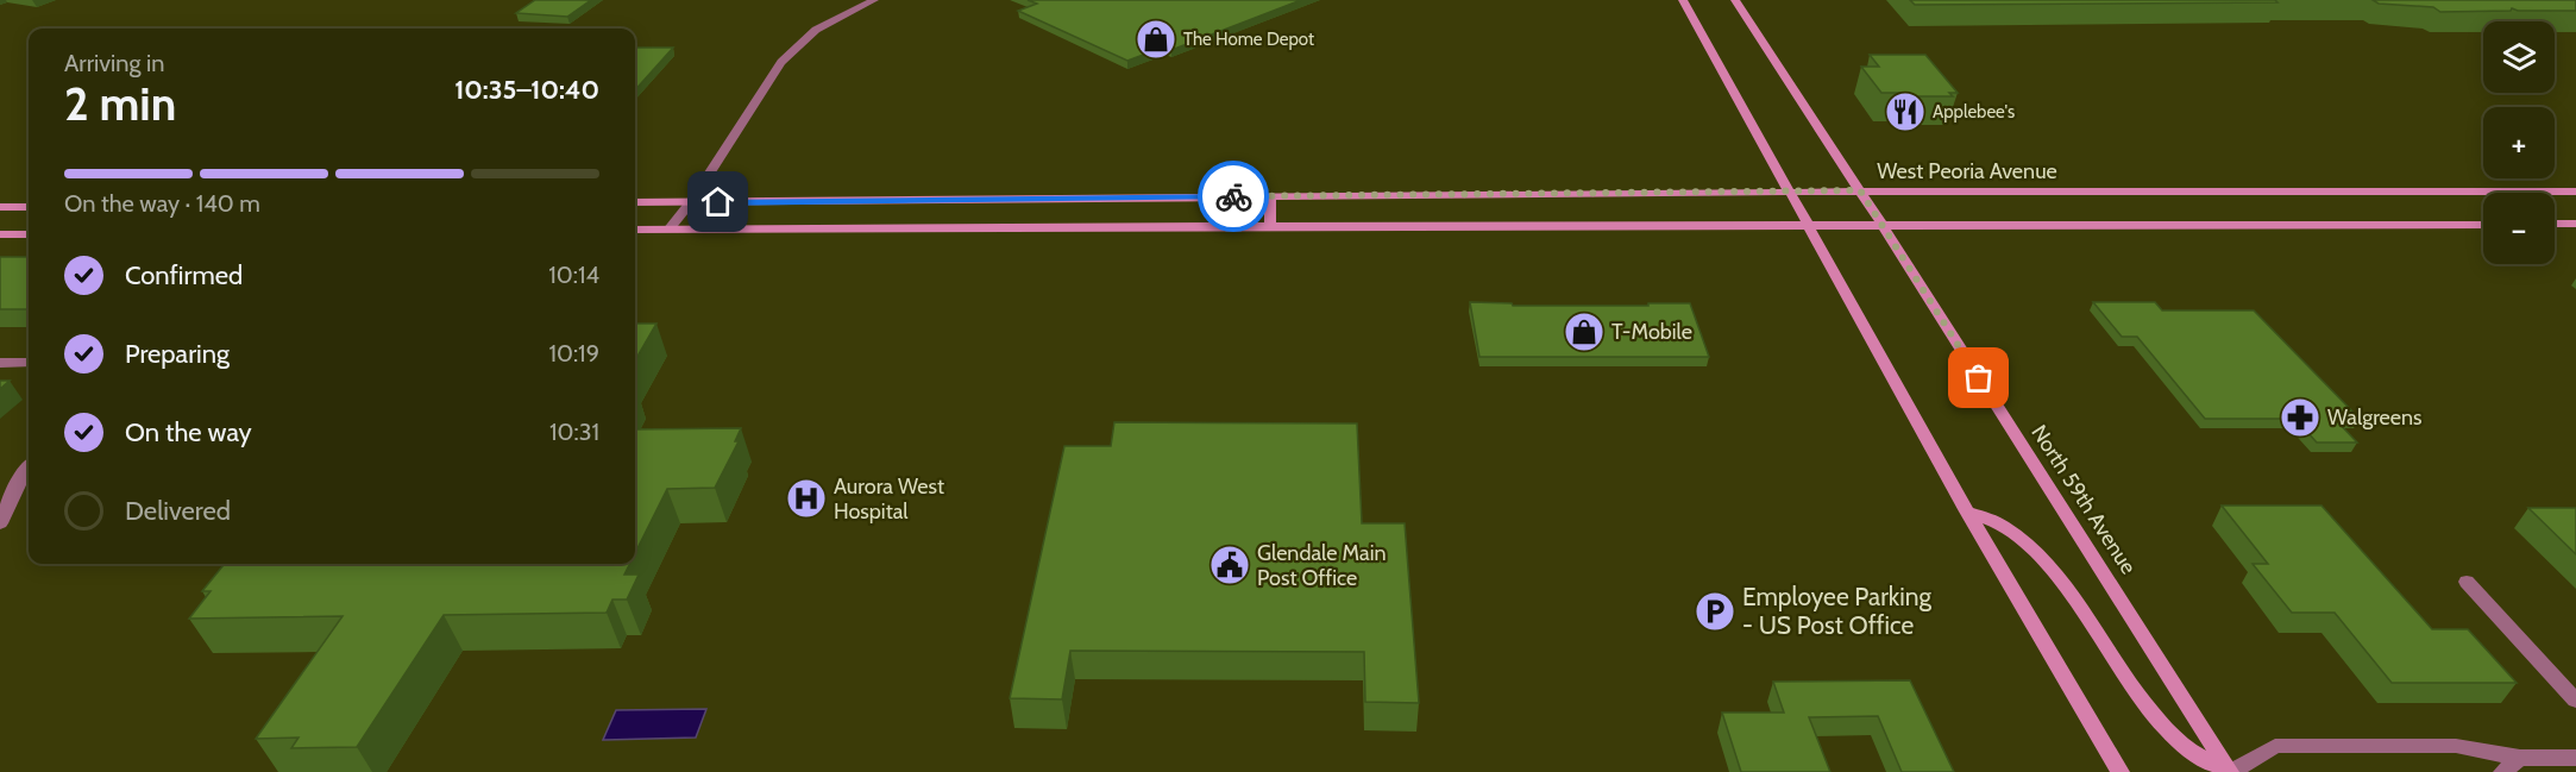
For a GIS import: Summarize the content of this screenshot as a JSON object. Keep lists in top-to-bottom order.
{
  "streets": {
    "main road": ["West Peoria Avenue", "North 59th Avenue"]
  },
  "crossings": [
    ["West Peoria Avenue", "North 59th Avenue"]
  ],
  "places": {
    "shop": ["The Home Depot", "T-Mobile"],
    "restaurant": ["Applebee's"],
    "pharmacy": ["Walgreens"],
    "hospital": ["Aurora West Hospital"],
    "public building": ["Glendale Main Post Office"],
    "parking": ["Employee Parking - US Post Office"]
  },
  "page": {
    "map_buttons": ["+", "−"],
    "heading": ["2 min", "Arriving in", "10:35–10:40"],
    "bar": "On the way · 140 m",
    "list": [
      ["Confirmed", "10:14"],
      ["Preparing", "10:19"],
      ["On the way", "10:31"],
      "Delivered"
    ]
  }
}
